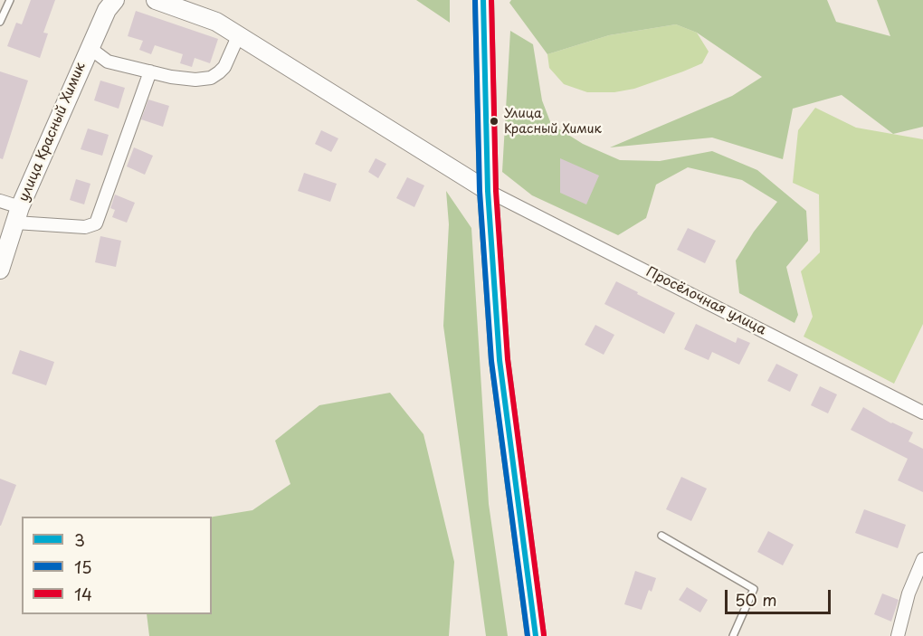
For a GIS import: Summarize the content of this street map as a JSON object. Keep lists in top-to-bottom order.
{
  "streets": {
    "street": ["улица Красный Химик", "Просёлочная улица"]
  },
  "places": ["Улица Красный Химик"],
  "lines": ["transit line 3", "transit line 15", "transit line 14"],
  "legend": ["3", "15", "14"],
  "scale_bar": "50 m"
}
